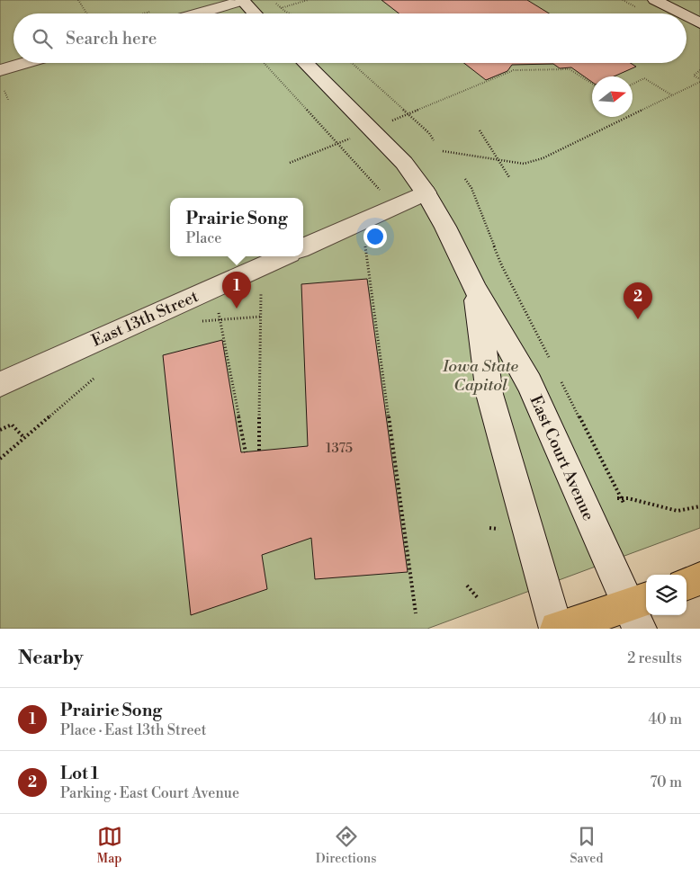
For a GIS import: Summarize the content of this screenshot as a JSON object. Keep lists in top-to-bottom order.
{
  "streets": {
    "street": ["East 13th Street", "East Court Avenue"]
  },
  "parks": ["Iowa State Capitol"],
  "house_numbers": ["1375"],
  "north": "right",
  "page": {
    "search": "Search here",
    "popup": ["Prairie Song", "Place"],
    "pins": ["1", "2"],
    "heading": ["Nearby", "2 results"],
    "list": [
      {
        "mark": "1",
        "name": "Prairie Song",
        "note": "Place · East 13th Street",
        "value": "40 m"
      },
      {
        "mark": "2",
        "name": "Lot 1",
        "note": "Parking · East Court Avenue",
        "value": "70 m"
      }
    ],
    "nav": ["Map", "Directions", "Saved"]
  }
}
